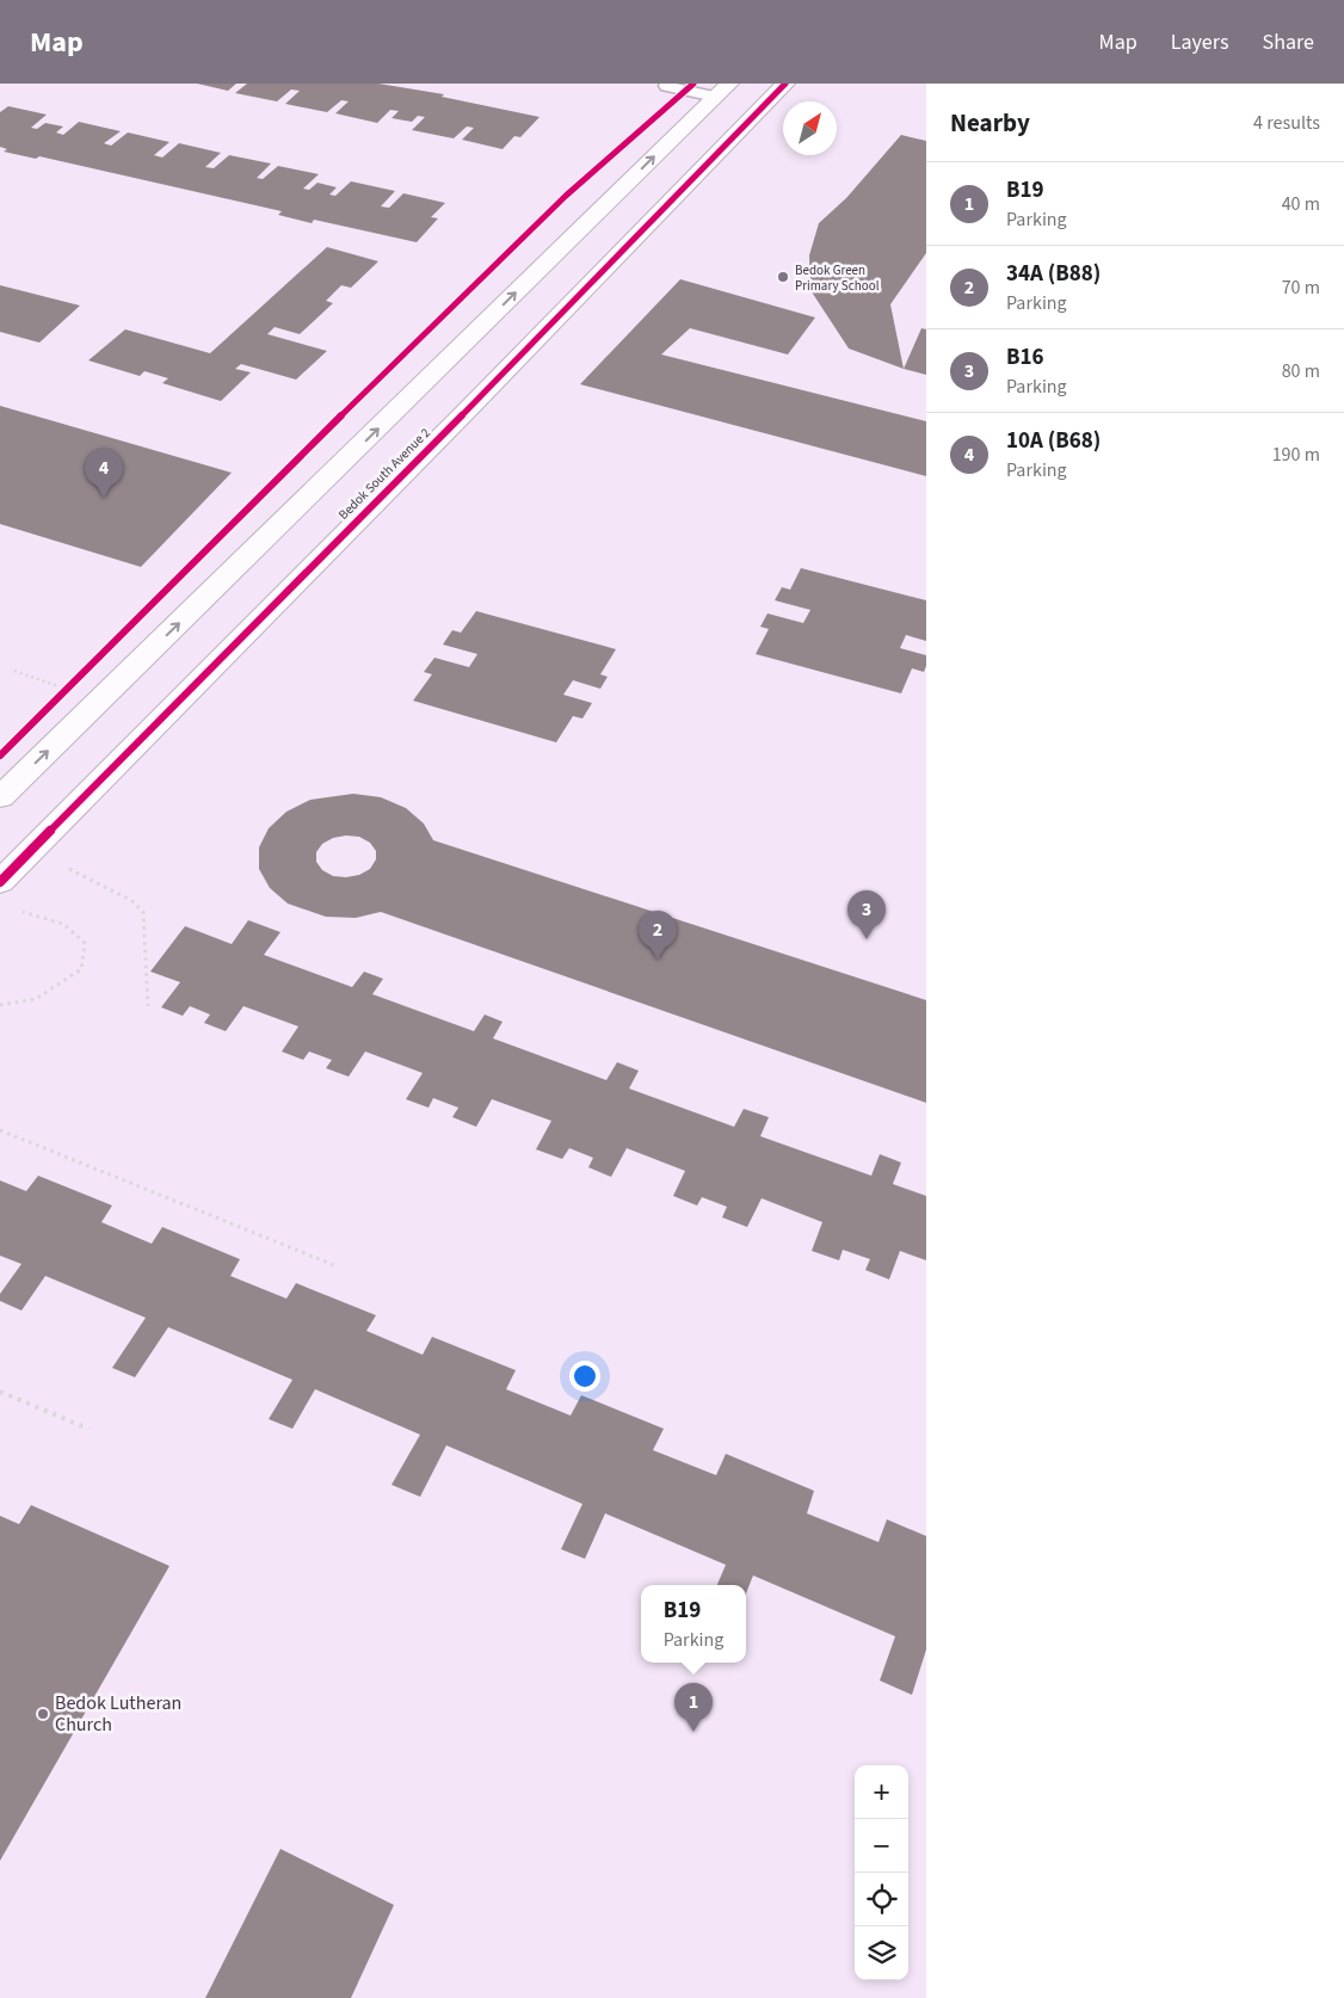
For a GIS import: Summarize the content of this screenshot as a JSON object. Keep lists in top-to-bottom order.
{
  "streets": {
    "street": ["Bedok South Avenue 2"]
  },
  "places": ["Bedok Green Primary School", "Bedok Lutheran Church"],
  "north": "top right",
  "page": {
    "header": "Map",
    "nav": ["Map", "Layers", "Share"],
    "heading": ["Nearby", "4 results"],
    "list": [
      {
        "mark": "1",
        "name": "B19",
        "note": "Parking",
        "value": "40 m"
      },
      {
        "mark": "2",
        "name": "34A (B88)",
        "note": "Parking",
        "value": "70 m"
      },
      {
        "mark": "3",
        "name": "B16",
        "note": "Parking",
        "value": "80 m"
      },
      {
        "mark": "4",
        "name": "10A (B68)",
        "note": "Parking",
        "value": "190 m"
      }
    ],
    "pins": [
      "4",
      "3",
      "2",
      "1"
    ],
    "popup": ["B19", "Parking"],
    "map_buttons": ["+", "−"]
  }
}
